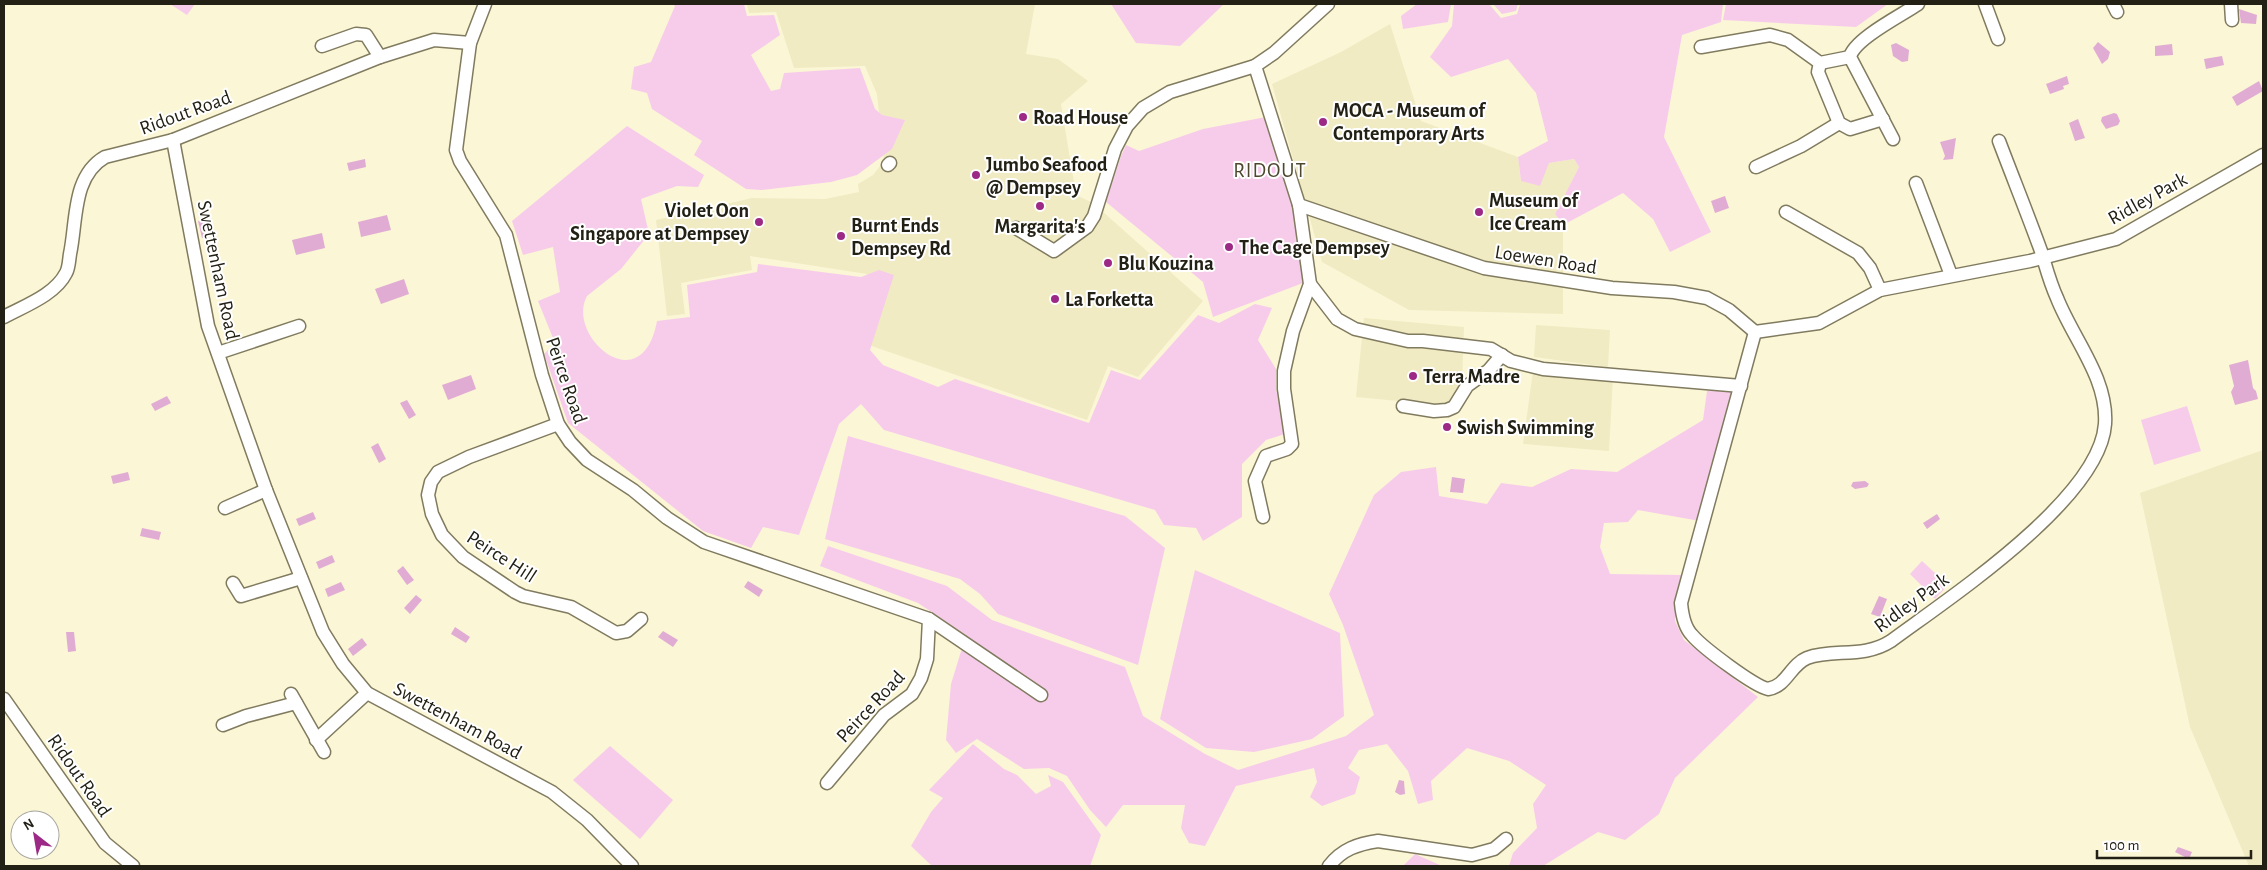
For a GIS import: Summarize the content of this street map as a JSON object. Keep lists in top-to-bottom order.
{
  "streets": {
    "street": [
      "Ridout Road",
      "Ridley Park",
      "Loewen Road",
      "Swettenham Road",
      "Peirce Road",
      "Peirce Hill"
    ]
  },
  "crossings": [
    ["Ridout Road", "Swettenham Road"],
    ["Ridout Road", "Peirce Road"],
    ["Ridley Park", "Loewen Road"],
    ["Peirce Road", "Peirce Hill"]
  ],
  "districts": ["RIDOUT"],
  "places": [
    "Road House",
    "MOCA - Museum of Contemporary Arts",
    "Jumbo Seafood @ Dempsey",
    "Margarita's",
    "Museum of Ice Cream",
    "Violet Oon Singapore at Dempsey",
    "Burnt Ends Dempsey Rd",
    "The Cage Dempsey",
    "Blu Kouzina",
    "La Forketta",
    "Terra Madre",
    "Swish Swimming"
  ],
  "scale_bar": "100 m",
  "north": "top left"
}
